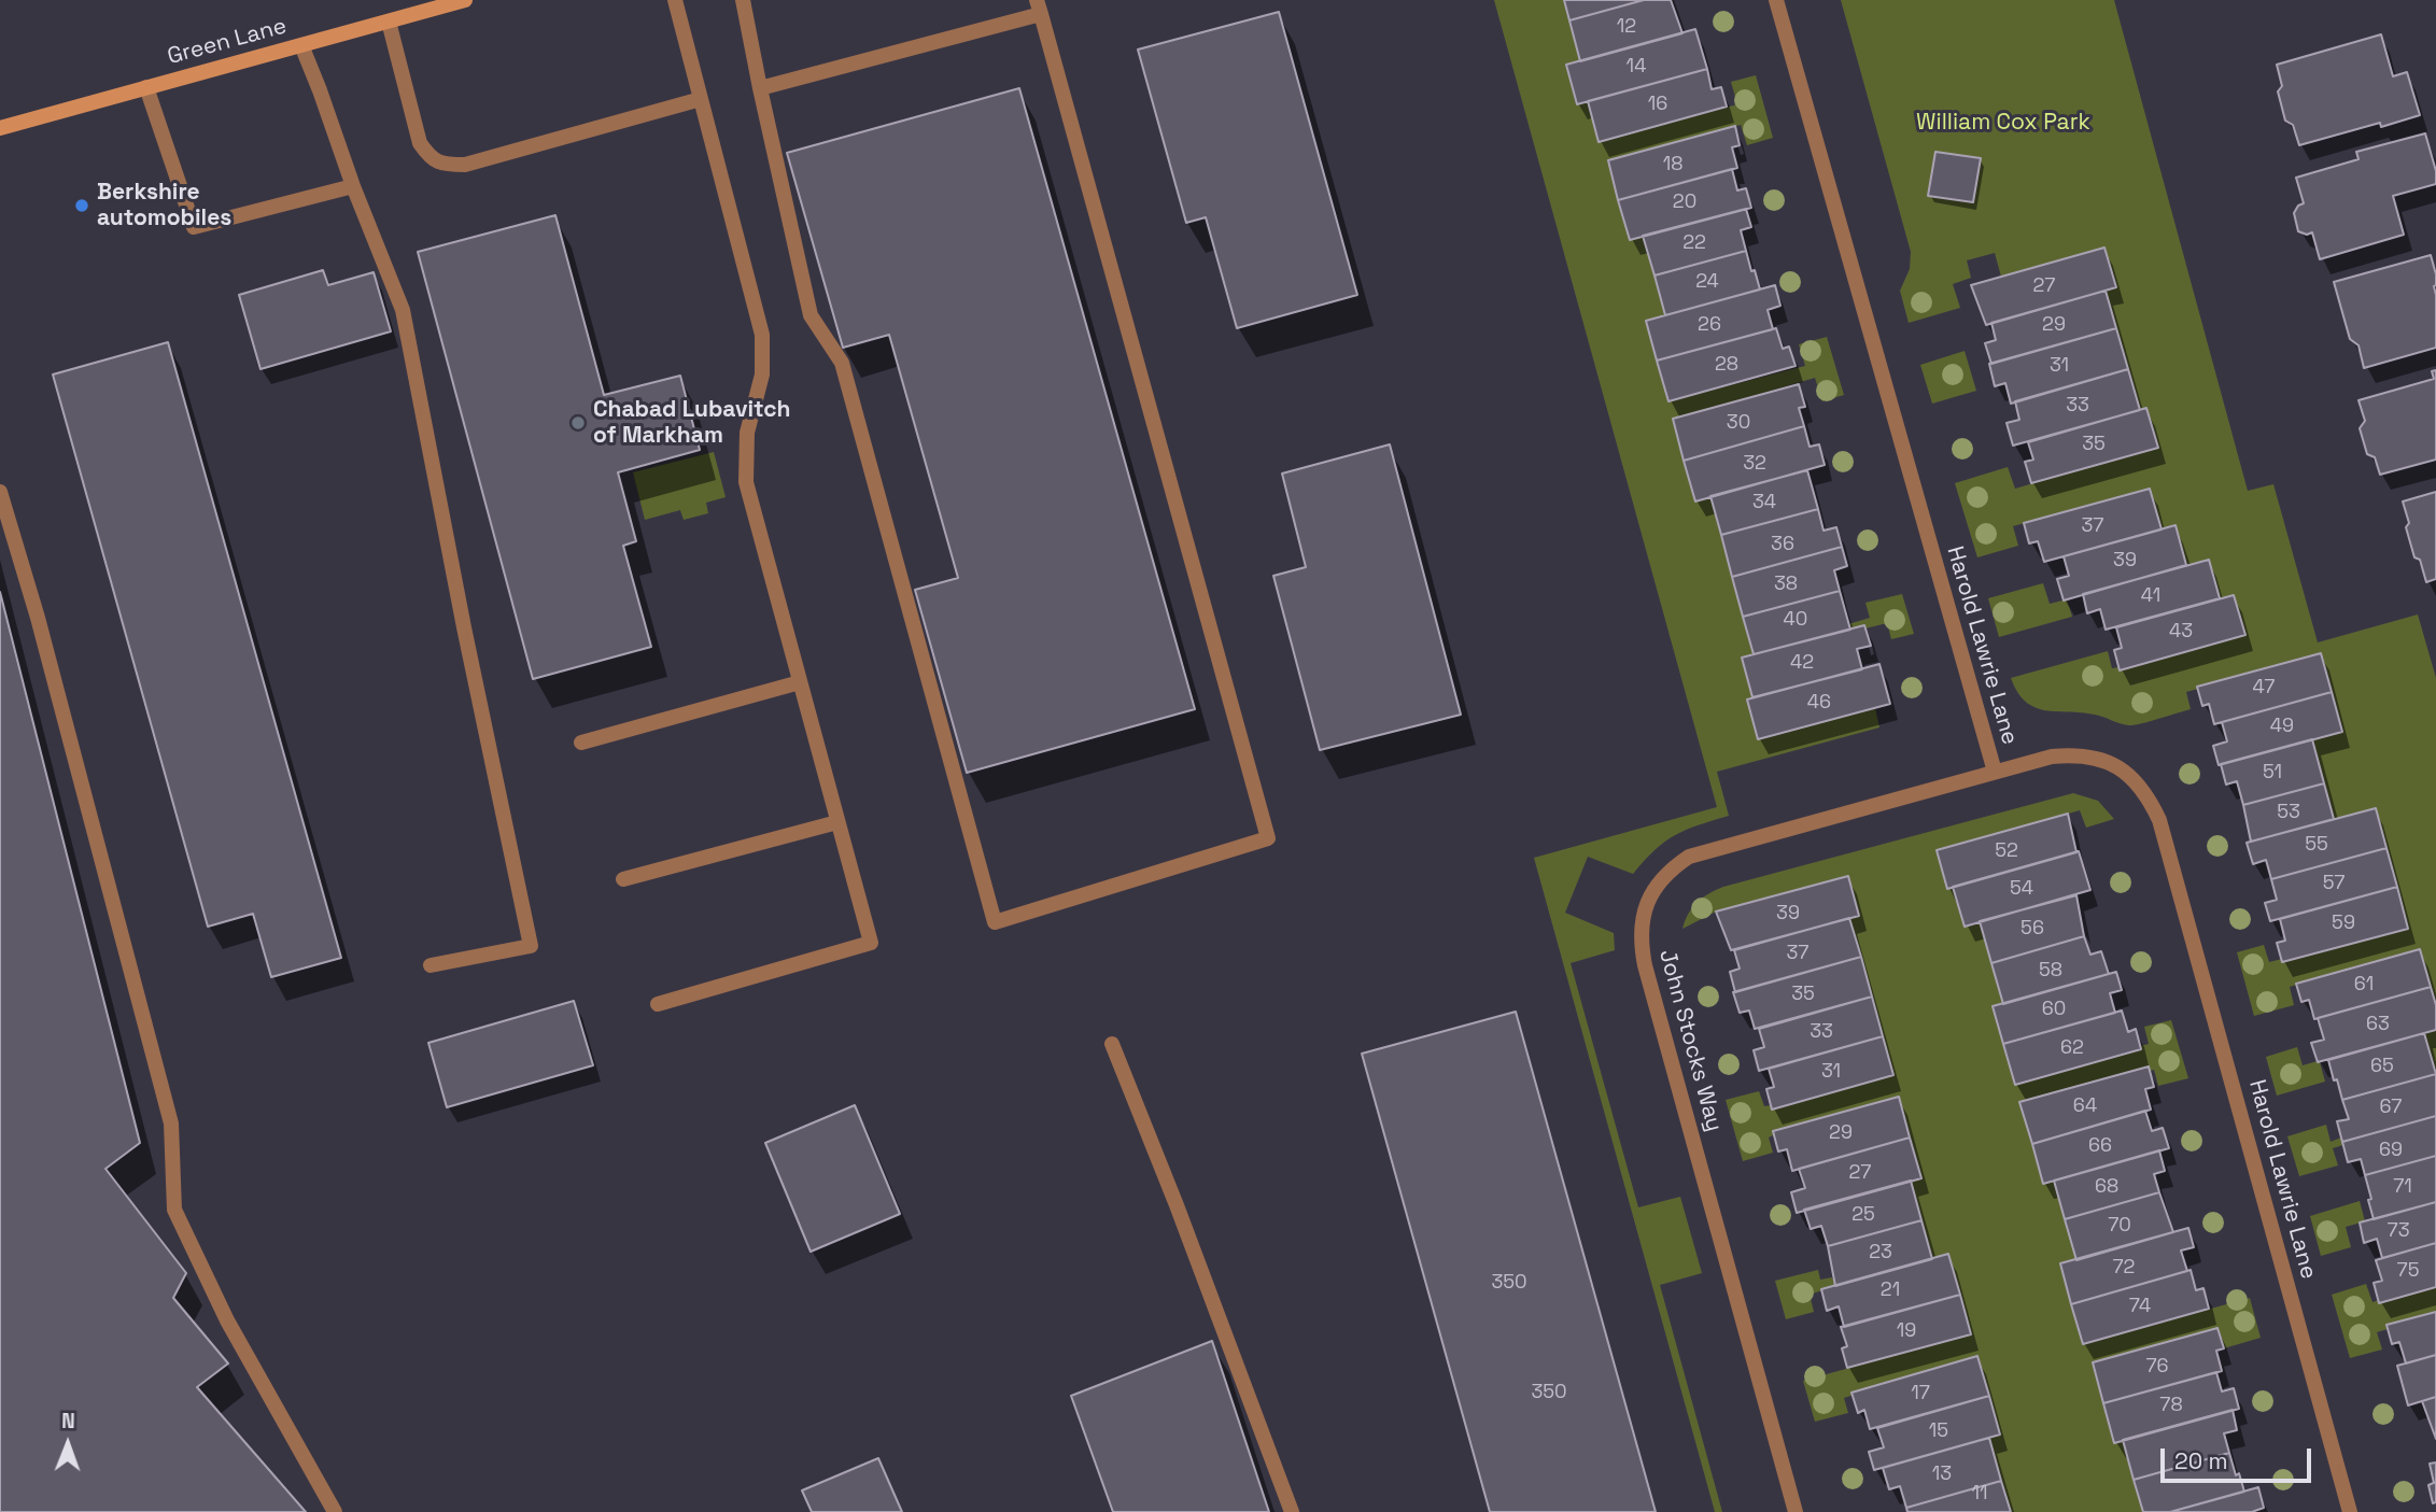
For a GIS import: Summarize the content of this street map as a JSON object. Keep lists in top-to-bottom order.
{
  "streets": {
    "street": ["Green Lane", "Harold Lawrie Lane", "John Stocks Way"]
  },
  "crossings": [
    ["Harold Lawrie Lane", "John Stocks Way"]
  ],
  "parks": ["William Cox Park"],
  "places": ["Berkshire automobiles", "Chabad Lubavitch of Markham"],
  "house_numbers": [
    "12",
    "14",
    "16",
    "18",
    "20",
    "22",
    "24",
    "27",
    "26",
    "29",
    "28",
    "31",
    "33",
    "30",
    "35",
    "32",
    "34",
    "37",
    "36",
    "39",
    "38",
    "41",
    "40",
    "43",
    "42",
    "47",
    "46",
    "49",
    "51",
    "53",
    "55",
    "52",
    "57",
    "54",
    "39",
    "59",
    "56",
    "37",
    "58",
    "61",
    "35",
    "60",
    "63",
    "33",
    "62",
    "65",
    "31",
    "64",
    "67",
    "29",
    "66",
    "69",
    "27",
    "68",
    "71",
    "25",
    "70",
    "73",
    "23",
    "72",
    "75",
    "350",
    "21",
    "74",
    "19",
    "76",
    "350",
    "17",
    "78",
    "15",
    "13",
    "11"
  ],
  "scale_bar": "20 m",
  "north": "top"
}
